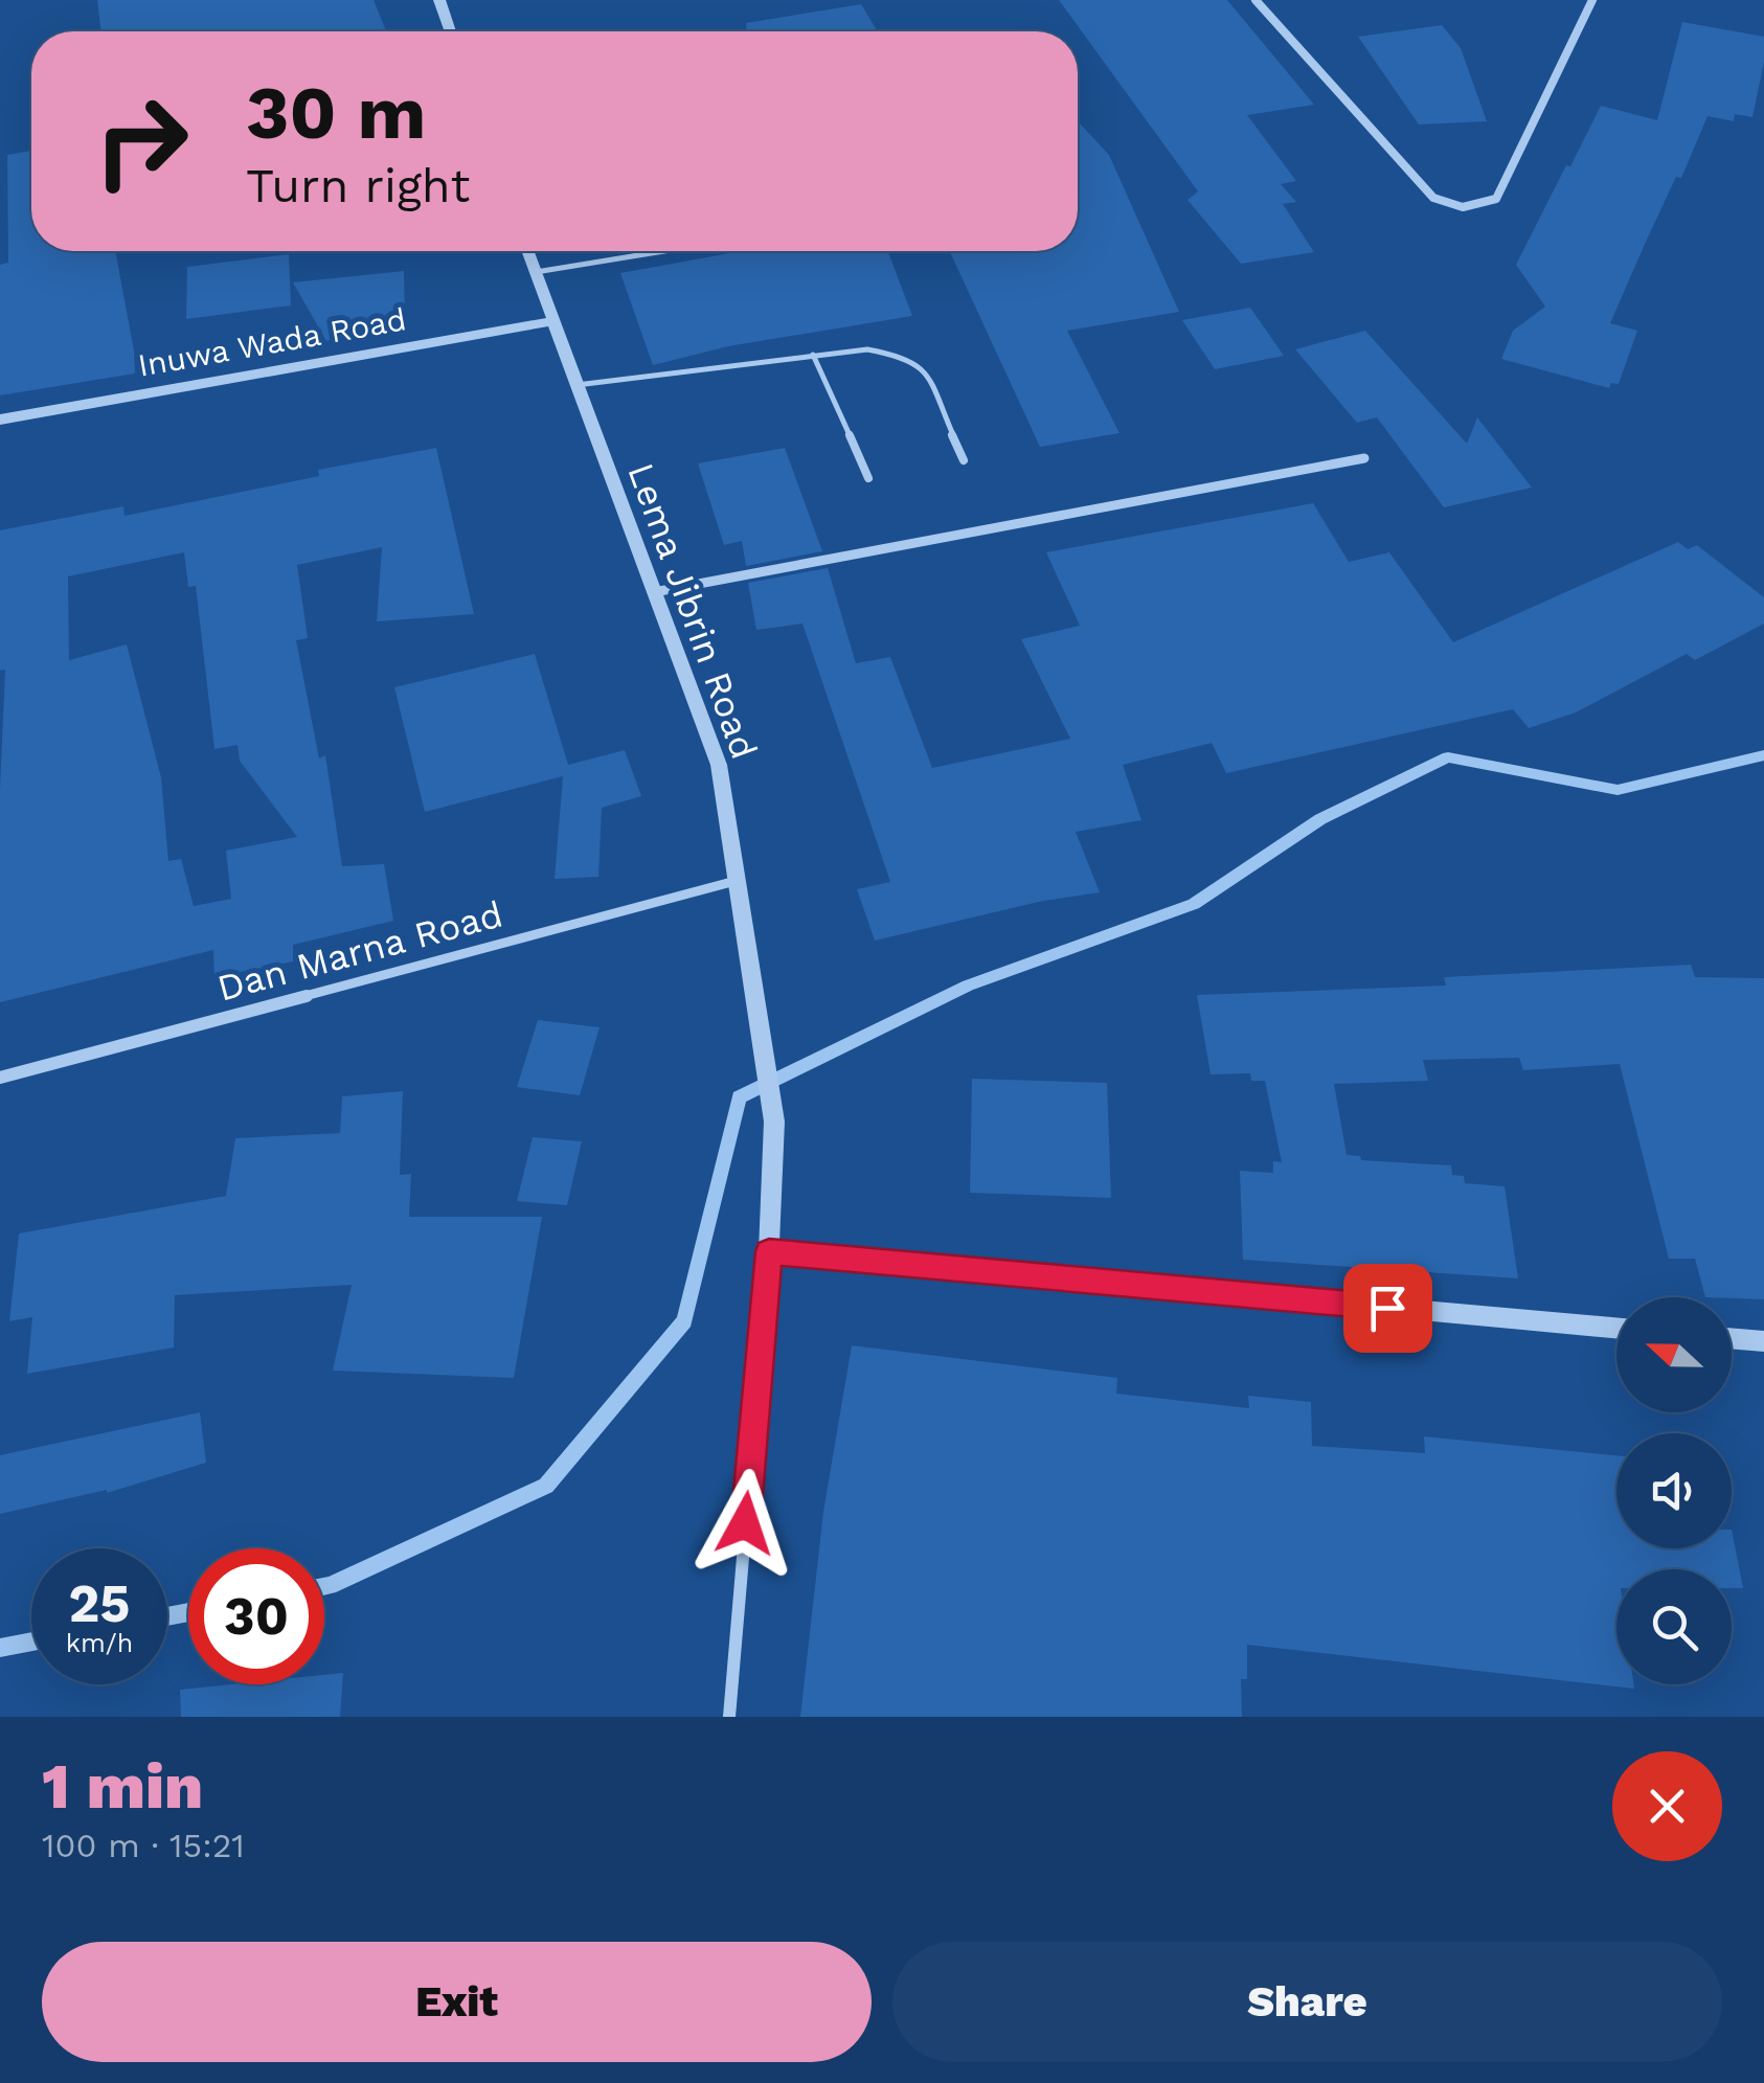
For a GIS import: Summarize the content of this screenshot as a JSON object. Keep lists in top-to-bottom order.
{
  "streets": {
    "street": ["Inuwa Wada Road", "Lema Jibrin Road", "Dan Marna Road"]
  },
  "crossings": [
    ["Inuwa Wada Road", "Lema Jibrin Road"],
    ["Lema Jibrin Road", "Dan Marna Road"]
  ],
  "north": "left",
  "page": {
    "turn": ["30 m", "Turn right"],
    "speed": "25 km/h",
    "limit": "30",
    "heading": ["1 min", "100 m · 15:21"],
    "buttons": ["Exit", "Share"]
  }
}
